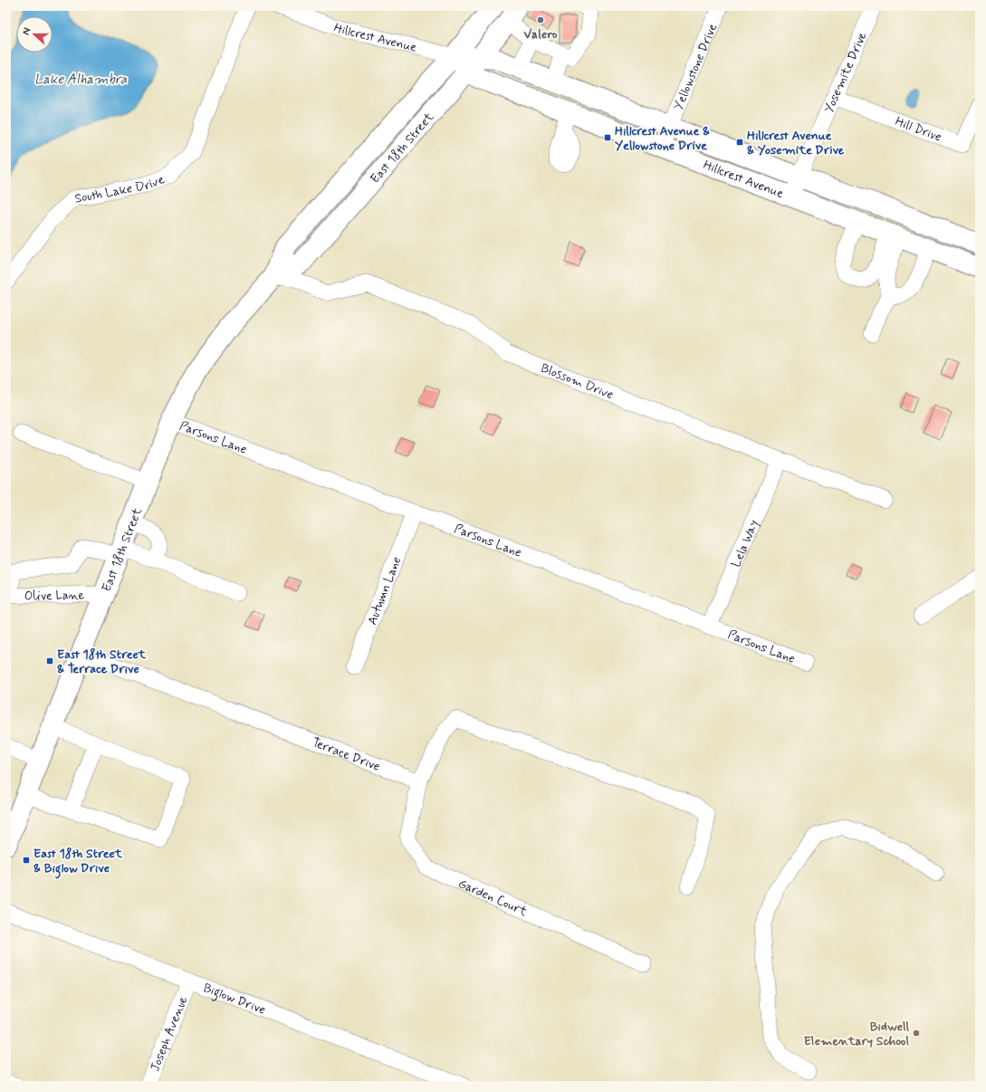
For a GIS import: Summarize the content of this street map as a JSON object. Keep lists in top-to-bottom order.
{
  "streets": {
    "main road": ["Hillcrest Avenue", "East 18th Street"],
    "street": [
      "Yellowstone Drive",
      "Yosemite Drive",
      "Hill Drive",
      "South Lake Drive",
      "Blossom Drive",
      "Parsons Lane",
      "Lela Way",
      "Autumn Lane",
      "Olive Lane",
      "Terrace Drive",
      "Garden Court",
      "Biglow Drive",
      "Joseph Avenue"
    ]
  },
  "crossings": [
    ["Hillcrest Avenue", "Yellowstone Drive"],
    ["Hillcrest Avenue", "Yosemite Drive"],
    ["Hillcrest Avenue", "East 18th Street"],
    ["Yosemite Drive", "Hill Drive"],
    ["East 18th Street", "Blossom Drive"],
    ["East 18th Street", "Parsons Lane"],
    ["East 18th Street", "Olive Lane"],
    ["East 18th Street", "Terrace Drive"],
    ["Blossom Drive", "Lela Way"],
    ["Parsons Lane", "Lela Way"],
    ["Parsons Lane", "Autumn Lane"],
    ["Terrace Drive", "Garden Court"],
    ["Biglow Drive", "Joseph Avenue"]
  ],
  "water": ["Lake Alhambra"],
  "places": {
    "other": ["Valero", "Bidwell Elementary School"],
    "transit": [
      "Hillcrest Avenue & Yellowstone Drive",
      "Hillcrest Avenue & Yosemite Drive",
      "East 18th Street & Terrace Drive",
      "East 18th Street & Biglow Drive"
    ]
  },
  "north": "left"
}
